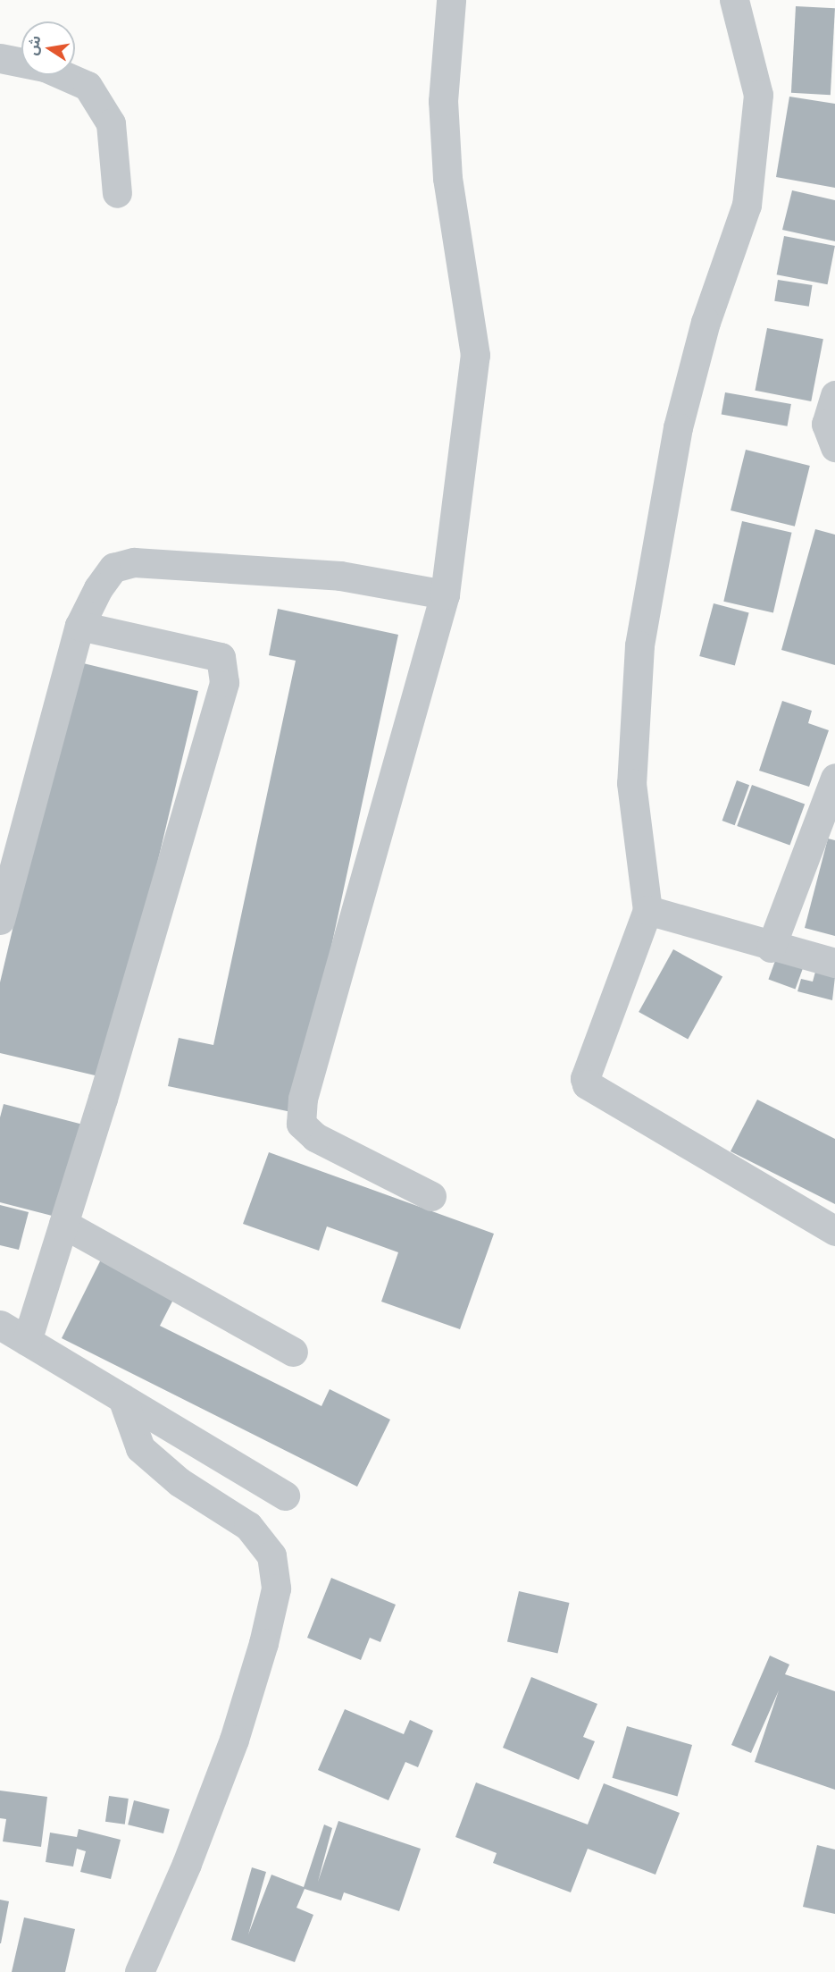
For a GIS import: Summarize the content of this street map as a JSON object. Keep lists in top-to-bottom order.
{
  "north": "left"
}
